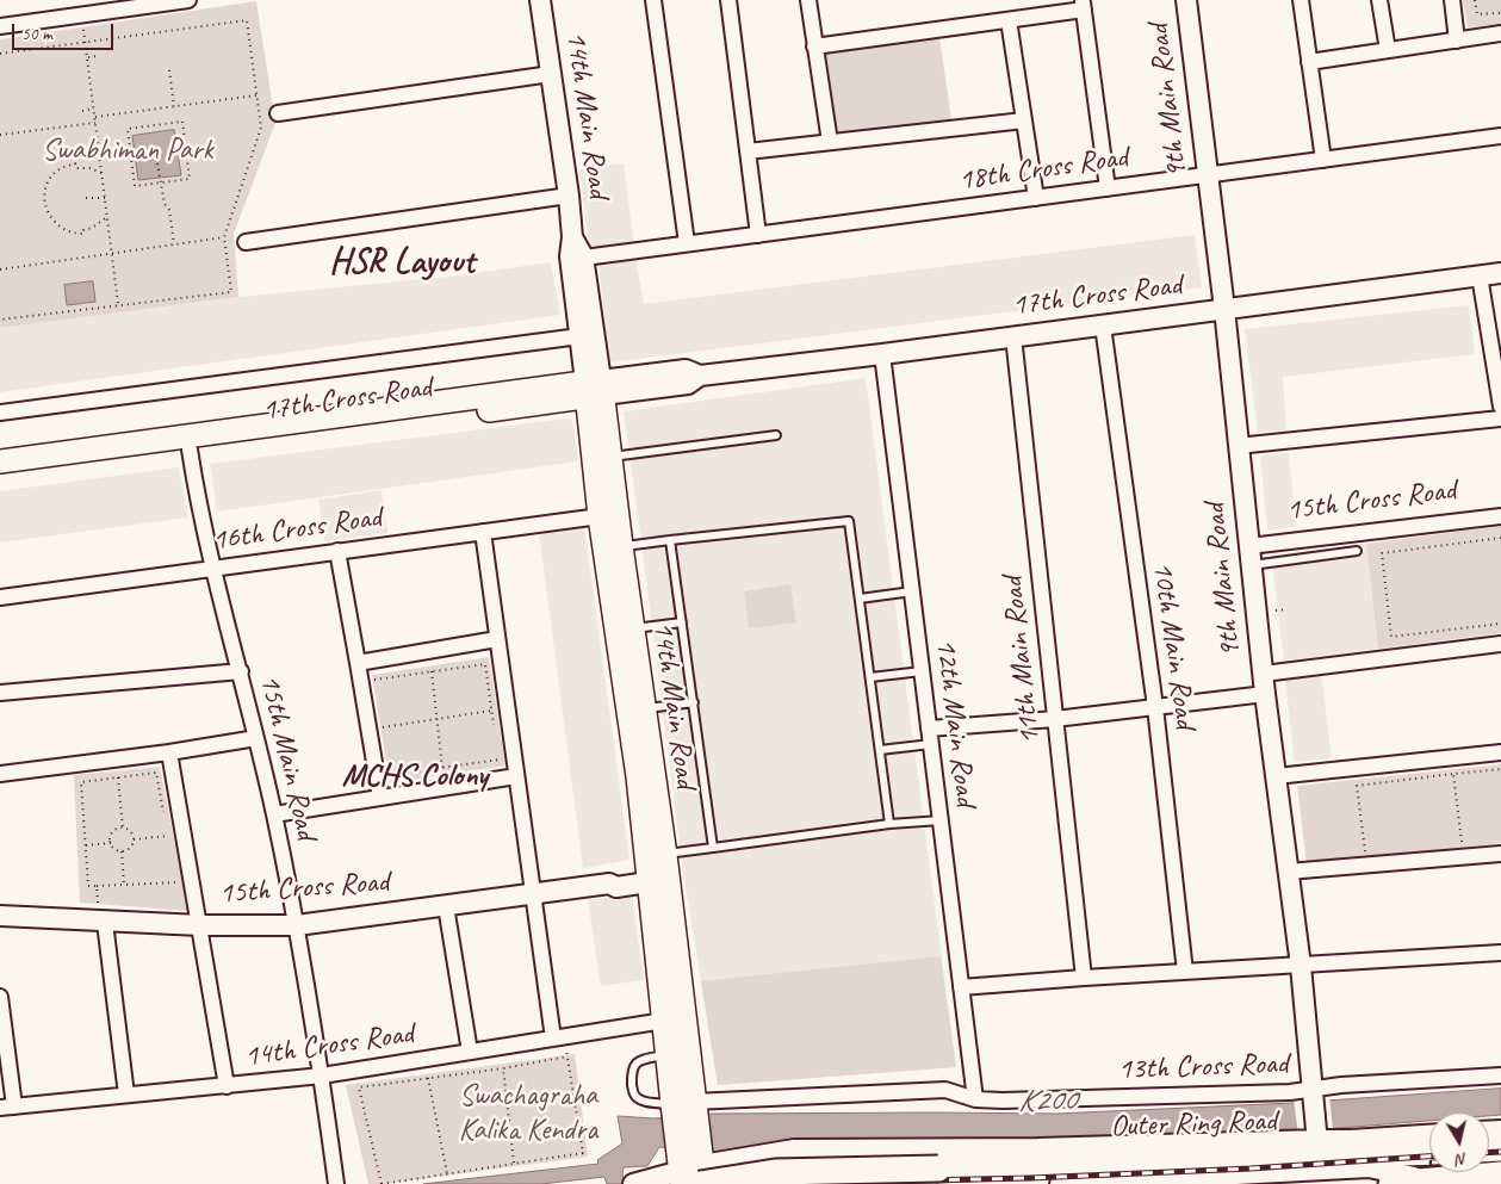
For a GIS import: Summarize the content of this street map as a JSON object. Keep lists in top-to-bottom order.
{
  "streets": {
    "highway": ["Outer Ring Road"],
    "main road": ["14th Main Road", "17th Cross Road"],
    "street": [
      "9th Main Road",
      "18th Cross Road",
      "15th Cross Road",
      "16th Cross Road",
      "10th Main Road",
      "11th Main Road",
      "12th Main Road",
      "15th Main Road",
      "14th Cross Road",
      "13th Cross Road"
    ]
  },
  "crossings": [
    ["9th Main Road", "18th Cross Road"],
    ["9th Main Road", "17th Cross Road"],
    ["9th Main Road", "15th Cross Road"],
    ["9th Main Road", "13th Cross Road"],
    ["9th Main Road", "Outer Ring Road"],
    ["14th Main Road", "18th Cross Road"],
    ["14th Main Road", "17th Cross Road"],
    ["14th Main Road", "15th Cross Road"],
    ["14th Main Road", "16th Cross Road"],
    ["14th Main Road", "14th Cross Road"],
    ["14th Main Road", "13th Cross Road"],
    ["14th Main Road", "Outer Ring Road"],
    ["17th Cross Road", "10th Main Road"],
    ["17th Cross Road", "11th Main Road"],
    ["17th Cross Road", "12th Main Road"],
    ["17th Cross Road", "15th Main Road"],
    ["15th Cross Road", "15th Main Road"],
    ["16th Cross Road", "15th Main Road"],
    ["12th Main Road", "13th Cross Road"],
    ["15th Main Road", "14th Cross Road"]
  ],
  "districts": ["HSR Layout", "MCHS Colony"],
  "water": ["K200"],
  "parks": ["Swabhiman Park", "Swachagraha Kalika Kendra"],
  "scale_bar": "50 m",
  "north": "bottom"
}
